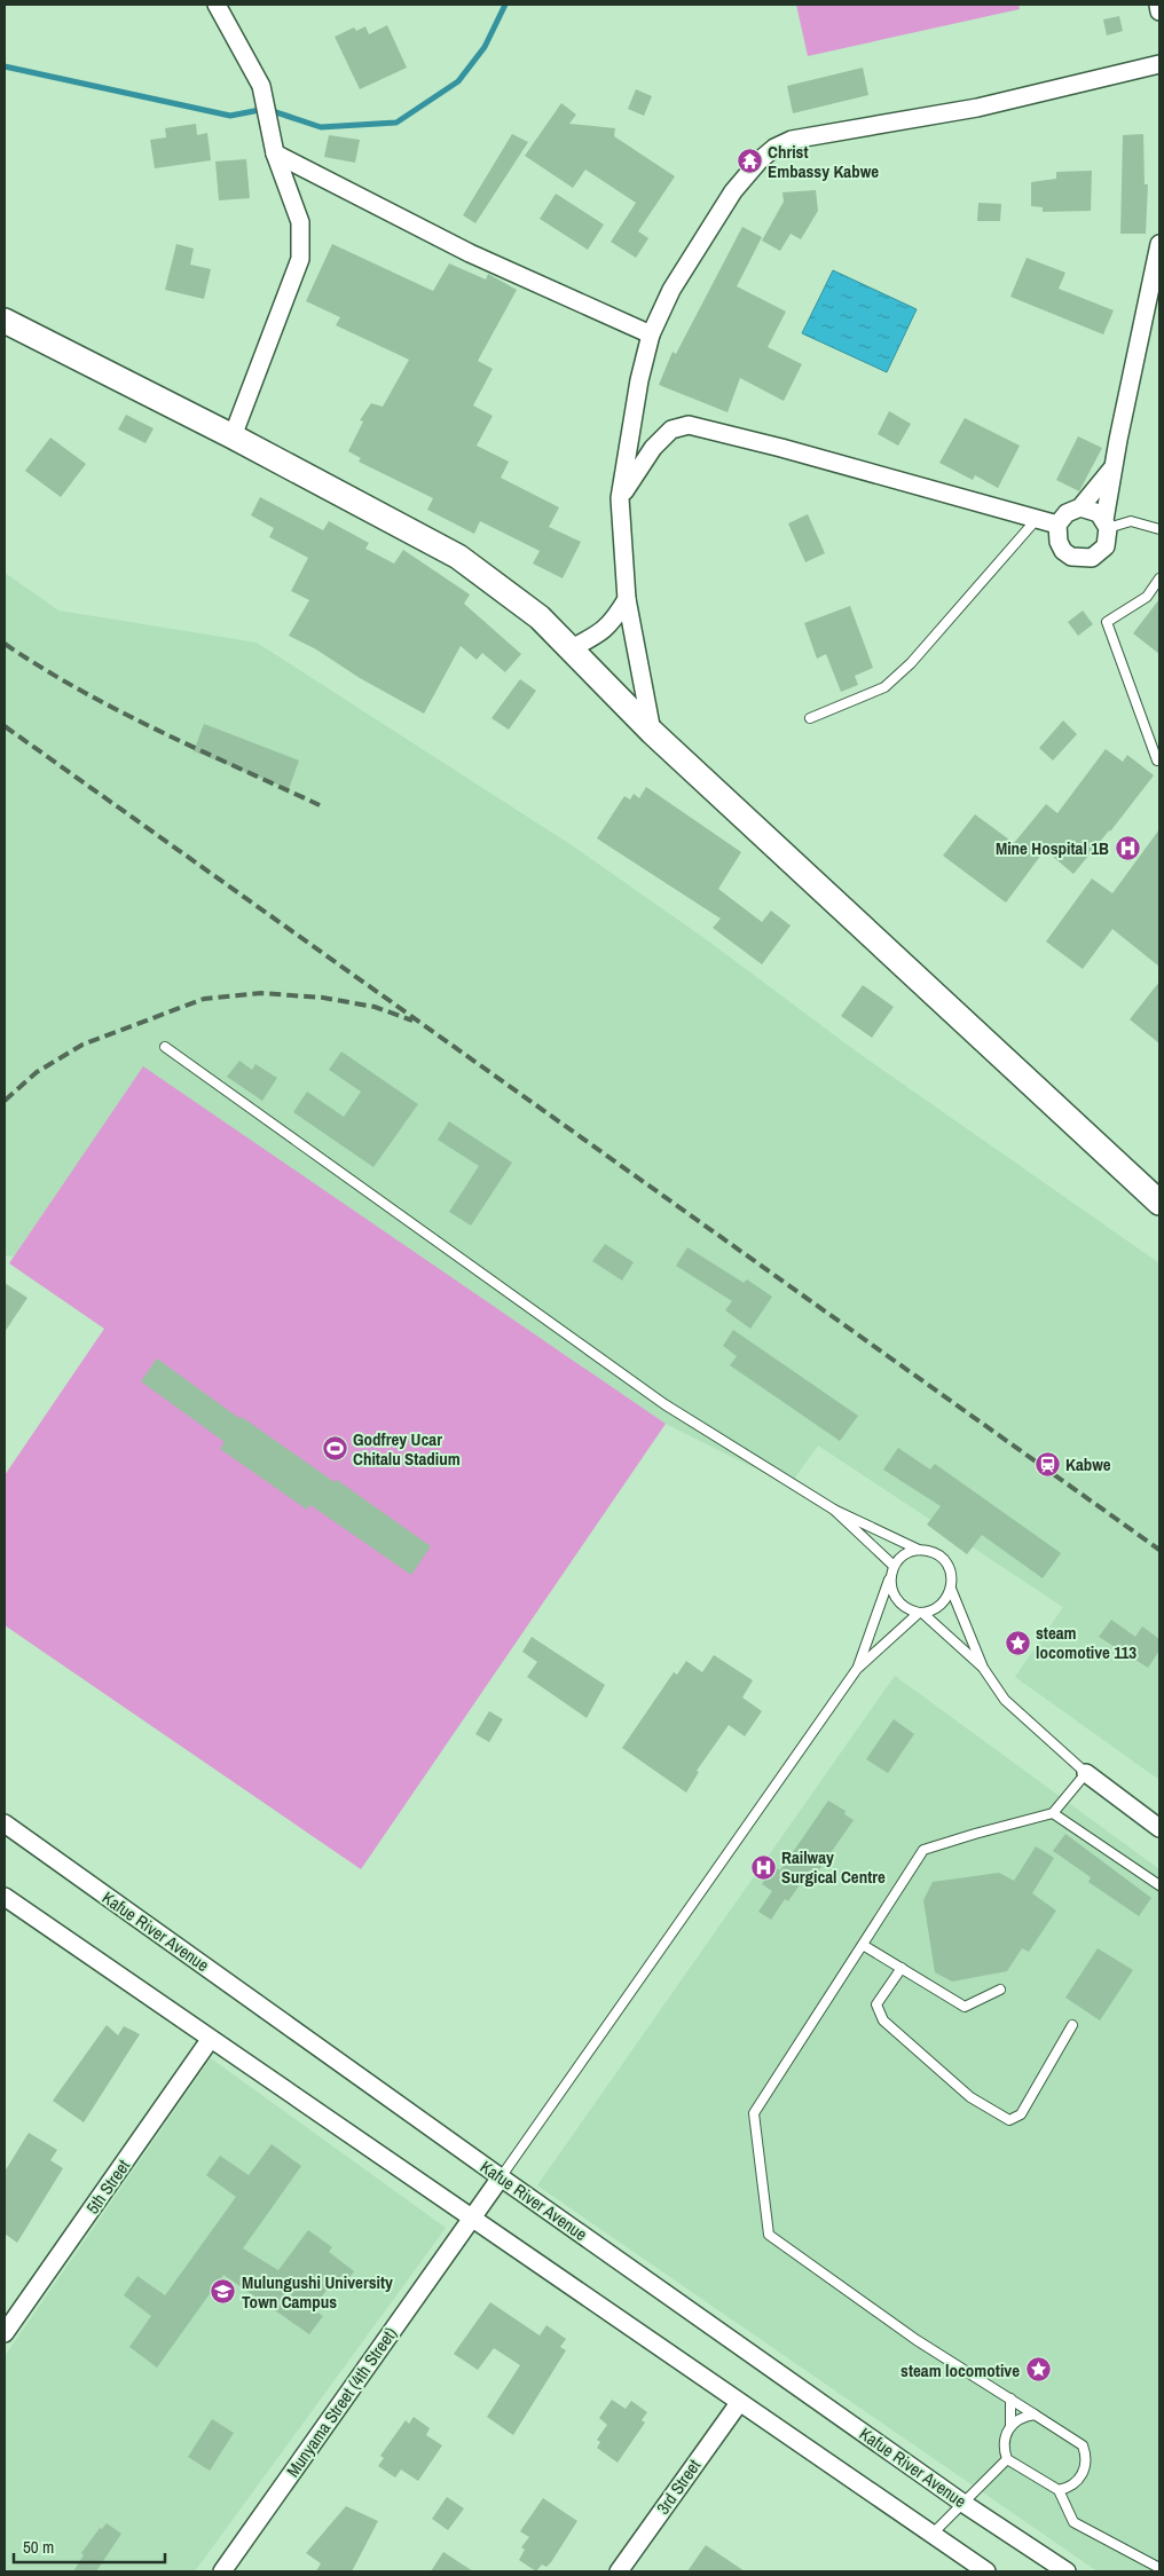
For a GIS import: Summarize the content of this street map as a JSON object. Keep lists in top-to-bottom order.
{
  "streets": {
    "street": [
      "Kafue River Avenue",
      "5th Street",
      "Munyama Street (4th Street)",
      "3rd Street"
    ]
  },
  "crossings": [
    ["Kafue River Avenue", "Munyama Street (4th Street)"]
  ],
  "places": {
    "temple": ["Christ Embassy Kabwe"],
    "hospital": ["Mine Hospital 1B", "Railway Surgical Centre"],
    "sports": ["Godfrey Ucar Chitalu Stadium"],
    "station": ["Kabwe"],
    "place": ["steam locomotive 113", "steam locomotive"],
    "school or university": ["Mulungushi University Town Campus"]
  },
  "scale_bar": "50 m"
}
